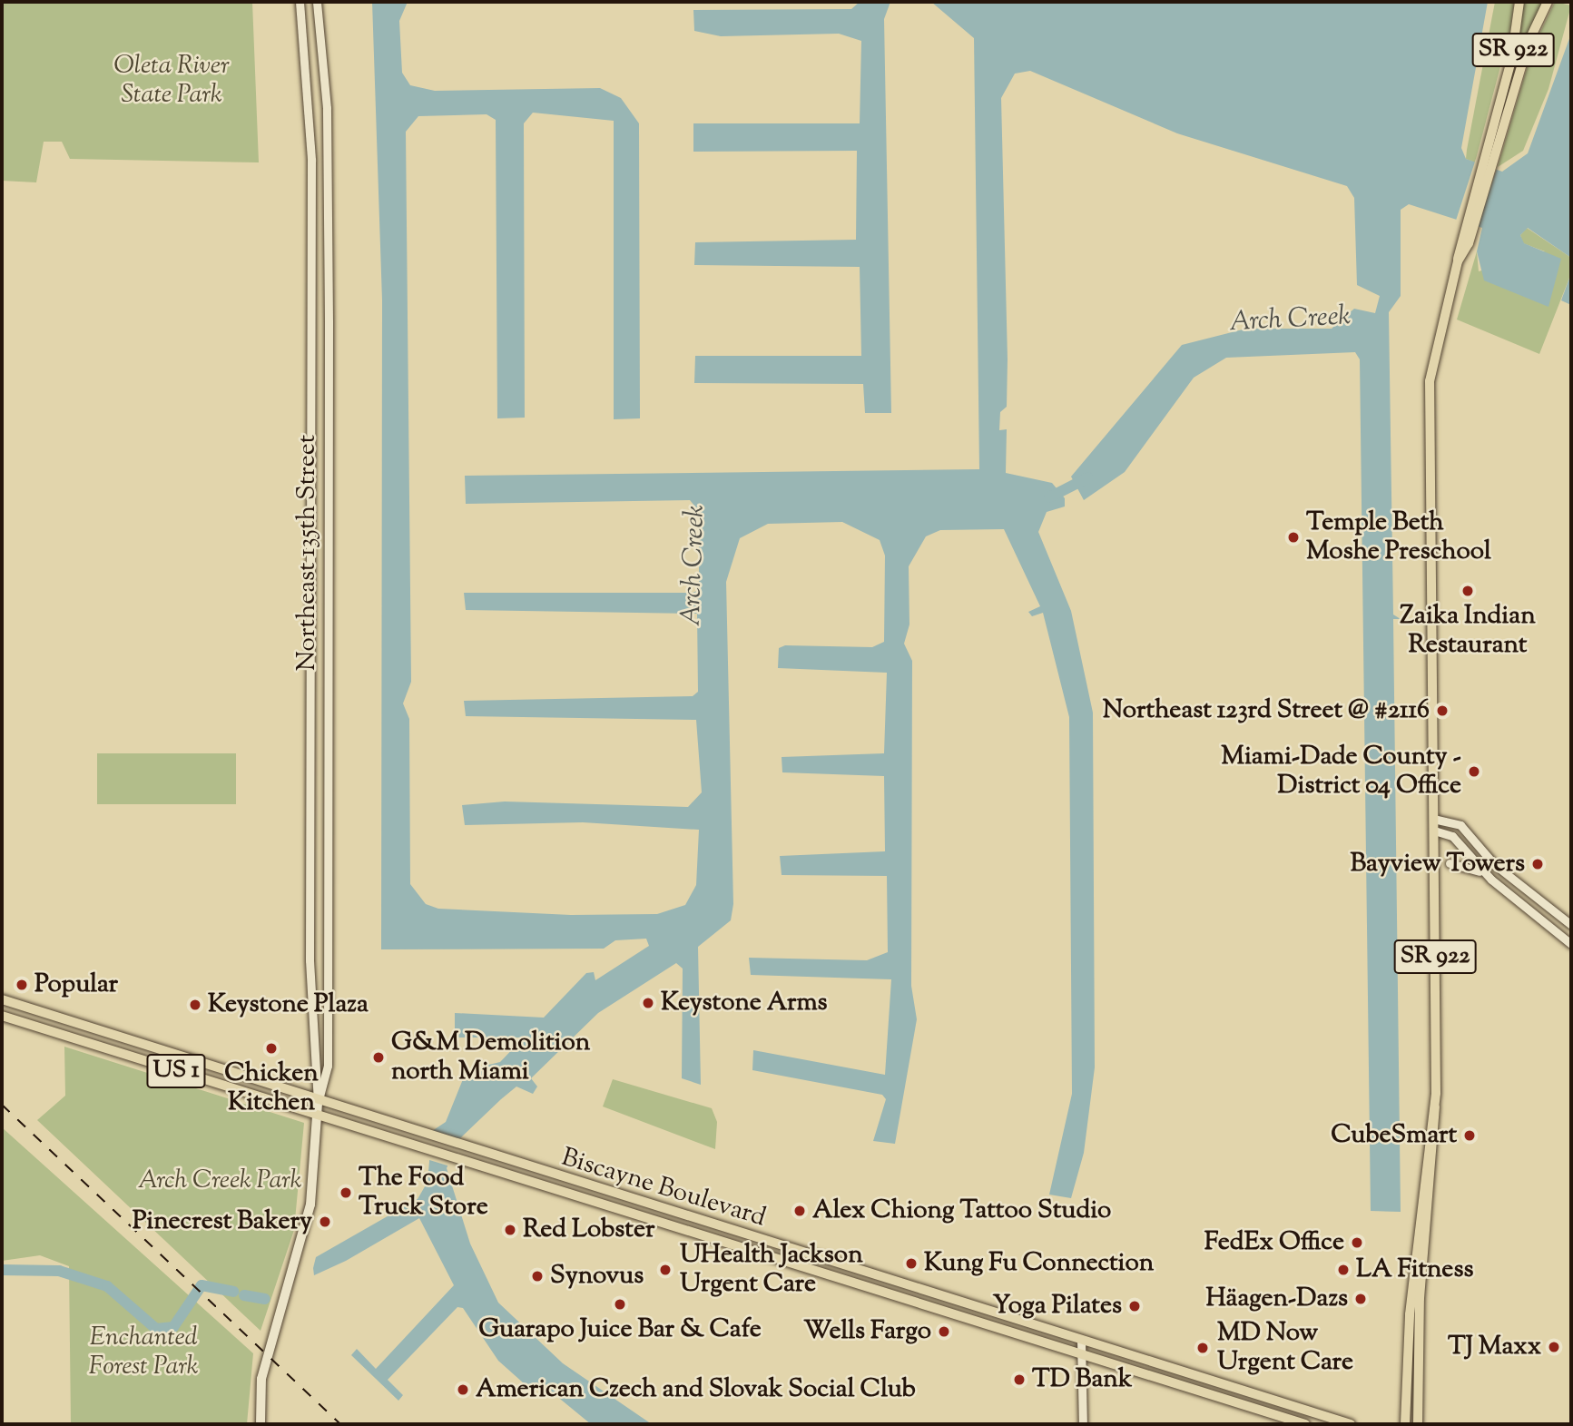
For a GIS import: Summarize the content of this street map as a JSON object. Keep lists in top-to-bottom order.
{
  "streets": {
    "main road": [
      "SR 922",
      "Northeast 135th Street",
      "US 1",
      "Biscayne Boulevard"
    ]
  },
  "crossings": [
    ["Northeast 135th Street", "Biscayne Boulevard"]
  ],
  "water": ["Arch Creek"],
  "parks": ["Oleta River State Park", "Arch Creek Park", "Enchanted Forest Park"],
  "places": [
    "Temple Beth Moshe Preschool",
    "Zaika Indian Restaurant",
    "Northeast 123rd Street @ #2116",
    "Miami-Dade County - District 04 Office",
    "Bayview Towers",
    "Popular",
    "Keystone Arms",
    "Keystone Plaza",
    "Chicken Kitchen",
    "G&M Demolition north Miami",
    "CubeSmart",
    "The Food Truck Store",
    "Alex Chiong Tattoo Studio",
    "Pinecrest Bakery",
    "Red Lobster",
    "FedEx Office",
    "Kung Fu Connection",
    "UHealth Jackson Urgent Care",
    "LA Fitness",
    "Synovus",
    "Häagen-Dazs",
    "Guarapo Juice Bar & Cafe",
    "Yoga Pilates",
    "Wells Fargo",
    "TJ Maxx",
    "MD Now Urgent Care",
    "TD Bank",
    "American Czech and Slovak Social Club"
  ]
}
